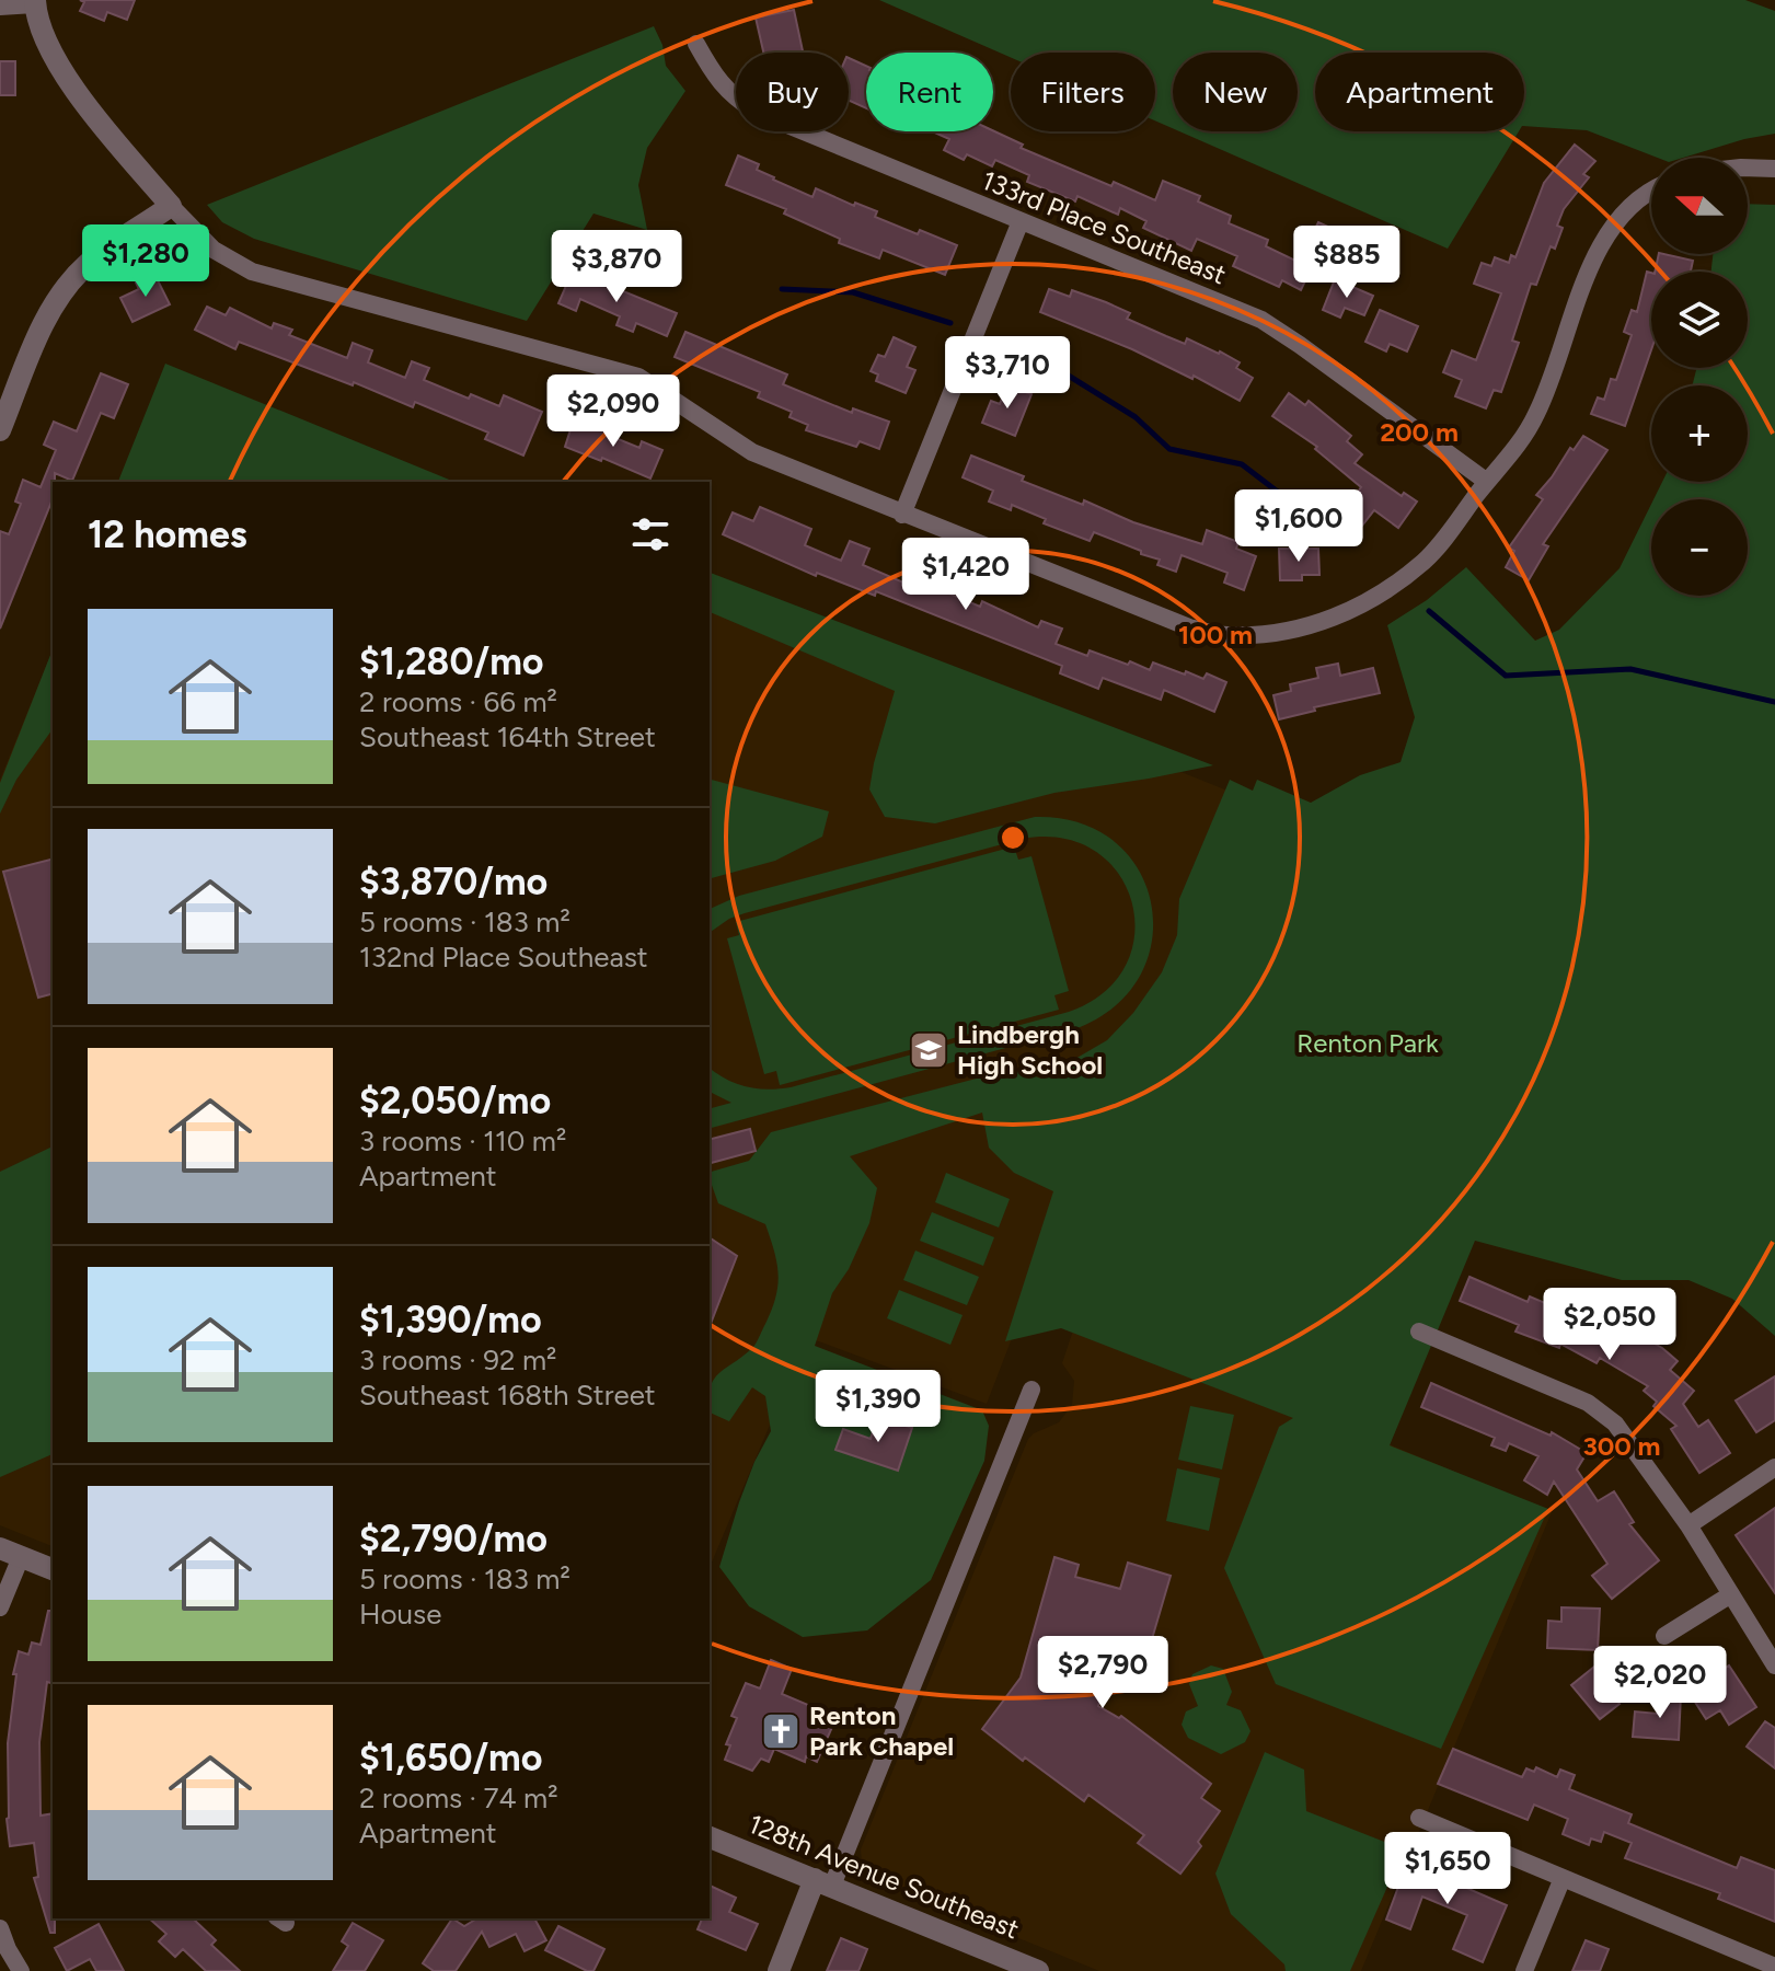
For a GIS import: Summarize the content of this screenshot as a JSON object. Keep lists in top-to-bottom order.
{
  "streets": {
    "street": ["133rd Place Southeast", "128th Avenue Southeast"]
  },
  "parks": ["Renton Park"],
  "places": {
    "school or university": ["Lindbergh High School"],
    "church": ["Renton Park Chapel"]
  },
  "north": "left",
  "page": {
    "chip": [
      "Buy",
      "Rent",
      "Filters",
      "New",
      "Apartment"
    ],
    "map_buttons": ["+", "−"],
    "price": [
      "$1,280",
      "$885",
      "$3,870",
      "$3,710",
      "$2,090",
      "$1,600",
      "$1,420",
      "$2,050",
      "$1,390",
      "$2,790",
      "$2,020",
      "$1,650"
    ],
    "heading": "12 homes",
    "list": [
      {
        "name": "$1,280/mo",
        "note": "2 rooms · 66 m² · Southeast 164th Street"
      },
      {
        "name": "$3,870/mo",
        "note": "5 rooms · 183 m² · 132nd Place Southeast"
      },
      {
        "name": "$2,050/mo",
        "note": "3 rooms · 110 m² · Apartment"
      },
      {
        "name": "$1,390/mo",
        "note": "3 rooms · 92 m² · Southeast 168th Street"
      },
      {
        "name": "$2,790/mo",
        "note": "5 rooms · 183 m² · House"
      },
      {
        "name": "$1,650/mo",
        "note": "2 rooms · 74 m² · Apartment"
      }
    ]
  },
  "rings": ["200 m", "100 m", "300 m"]
}
